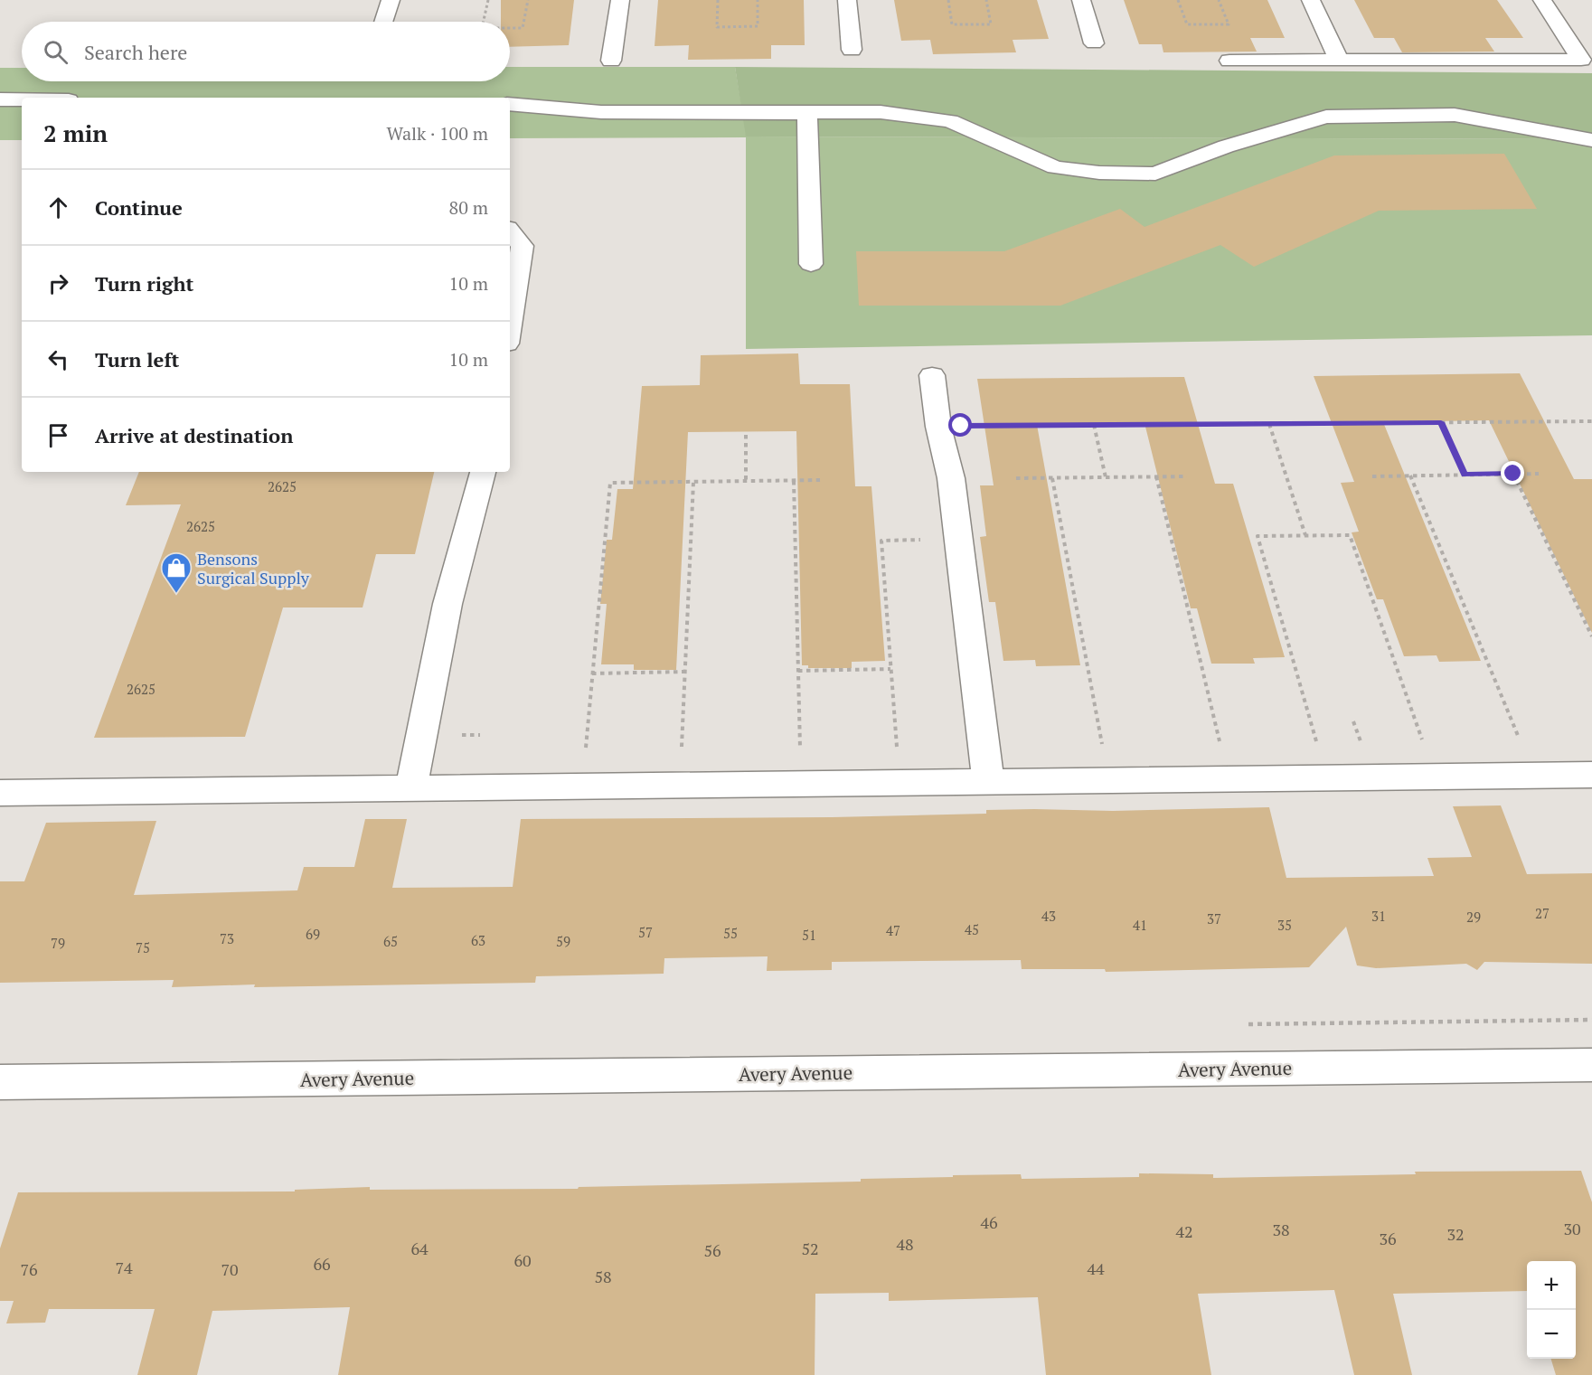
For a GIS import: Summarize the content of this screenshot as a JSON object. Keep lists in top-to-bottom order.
{
  "streets": {
    "street": ["Avery Avenue"]
  },
  "places": {
    "shop": ["Bensons Surgical Supply"]
  },
  "house_numbers": [
    "2625",
    "2625",
    "2625",
    "27",
    "43",
    "31",
    "29",
    "37",
    "41",
    "35",
    "45",
    "47",
    "57",
    "55",
    "69",
    "51",
    "73",
    "63",
    "65",
    "59",
    "79",
    "75",
    "46",
    "30",
    "38",
    "42",
    "32",
    "36",
    "48",
    "64",
    "52",
    "56",
    "60",
    "66",
    "74",
    "44",
    "76",
    "70",
    "58"
  ],
  "page": {
    "search": "Search here",
    "heading": ["2 min", "Walk · 100 m"],
    "list": [
      ["Continue", "80 m"],
      ["Turn right", "10 m"],
      ["Turn left", "10 m"],
      "Arrive at destination"
    ],
    "map_buttons": ["+", "−"]
  }
}
